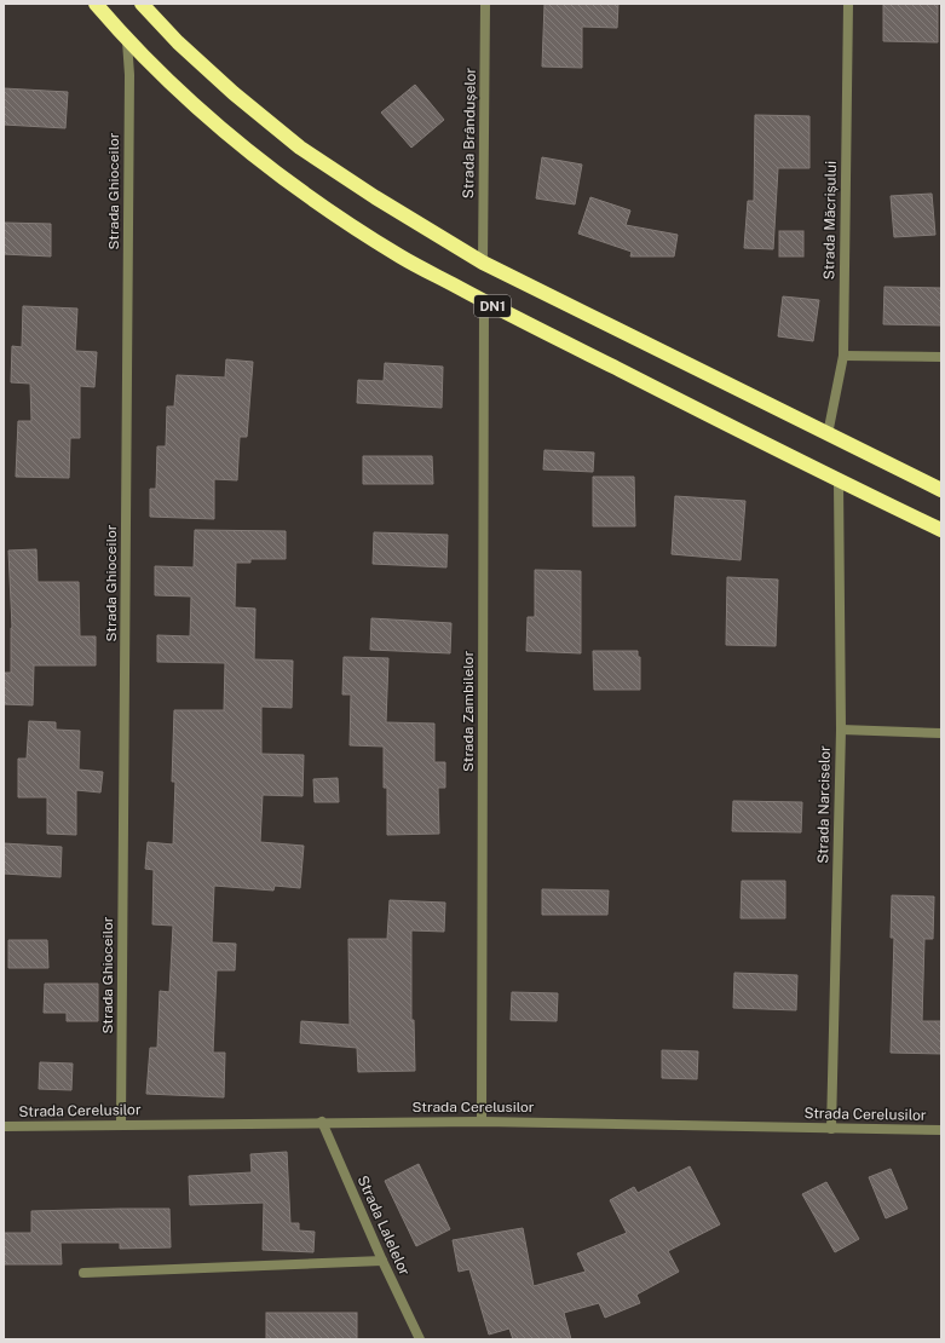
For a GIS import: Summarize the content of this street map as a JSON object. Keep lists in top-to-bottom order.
{
  "streets": {
    "highway": ["DN1"],
    "street": [
      "Strada Brândușelor",
      "Strada Ghioceilor",
      "Strada Măcrișului",
      "Strada Zambilelor",
      "Strada Narciselor",
      "Strada Cerelusilor",
      "Strada Lalelelor"
    ]
  },
  "crossings": [
    ["Strada Brândușelor", "DN1"],
    ["Strada Ghioceilor", "DN1"],
    ["Strada Ghioceilor", "Strada Cerelusilor"],
    ["Strada Măcrișului", "DN1"],
    ["DN1", "Strada Zambilelor"],
    ["DN1", "Strada Narciselor"],
    ["Strada Zambilelor", "Strada Cerelusilor"],
    ["Strada Narciselor", "Strada Cerelusilor"],
    ["Strada Cerelusilor", "Strada Lalelelor"]
  ]
}
